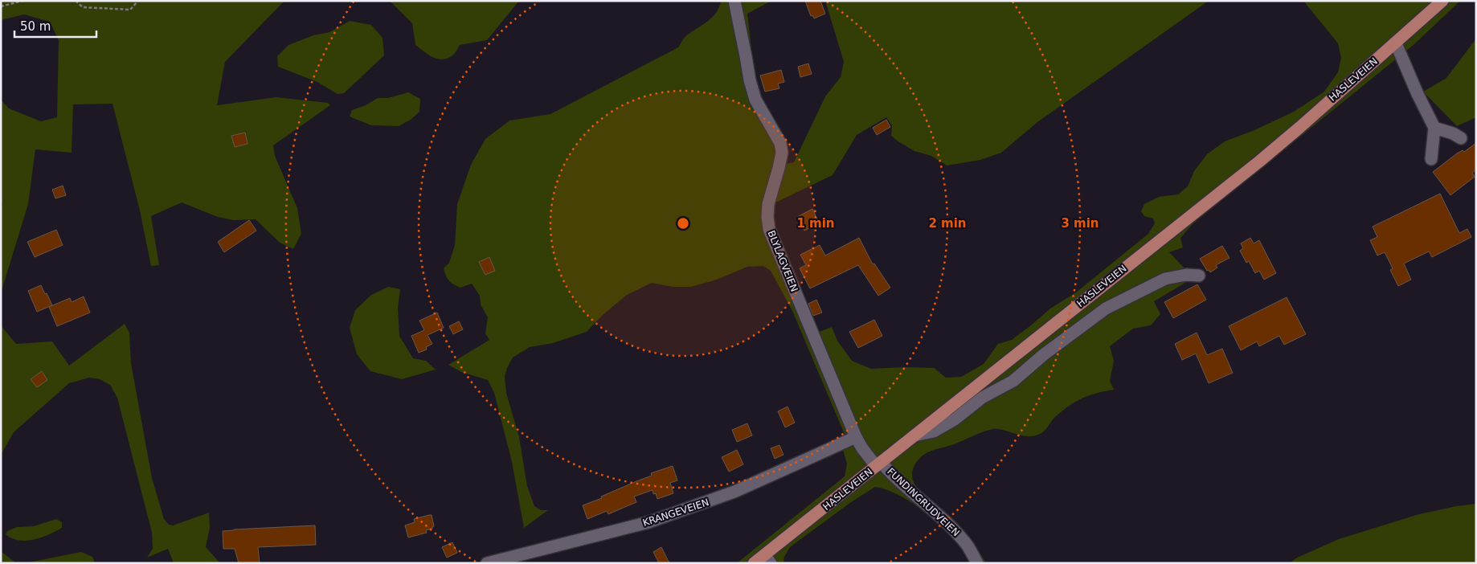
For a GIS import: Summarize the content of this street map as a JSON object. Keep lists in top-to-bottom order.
{
  "streets": {
    "main road": ["HASLEVEIEN"],
    "street": ["BLYLAGVEIEN", "FUNDINGRUDVEIEN", "KRANGEVEIEN"]
  },
  "crossings": [
    ["HASLEVEIEN", "BLYLAGVEIEN"],
    ["HASLEVEIEN", "FUNDINGRUDVEIEN"],
    ["BLYLAGVEIEN", "FUNDINGRUDVEIEN"],
    ["BLYLAGVEIEN", "KRANGEVEIEN"]
  ],
  "scale_bar": "50 m",
  "rings": ["1 min", "2 min", "3 min"]
}
